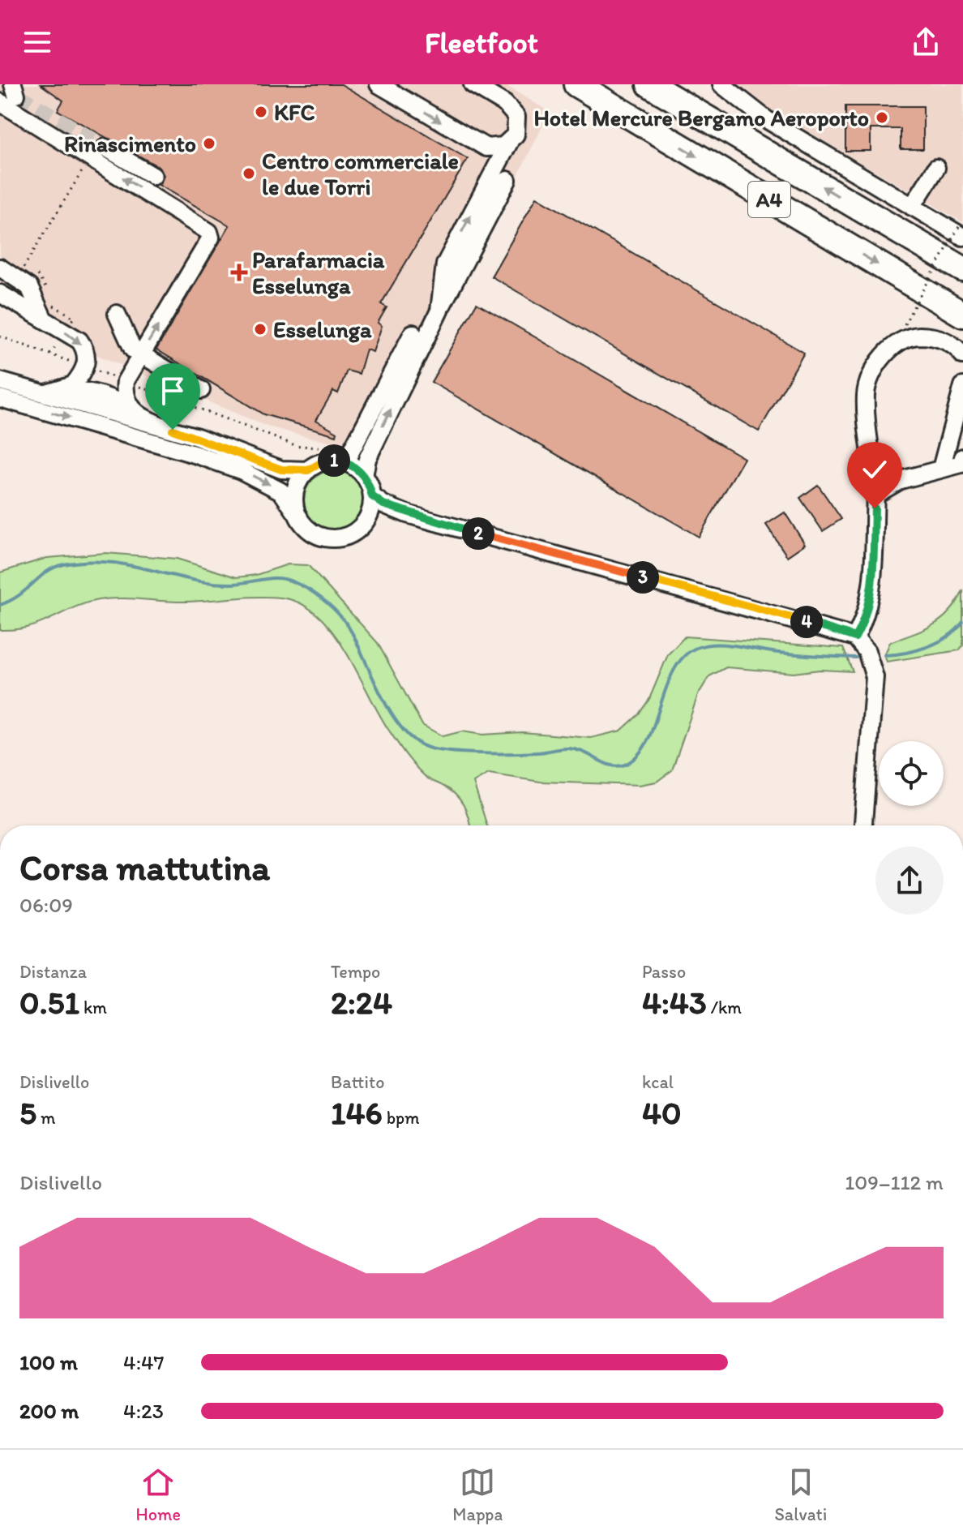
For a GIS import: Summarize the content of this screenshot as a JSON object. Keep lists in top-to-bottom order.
{
  "streets": {
    "highway": ["A4"]
  },
  "places": {
    "other": [
      "KFC",
      "Hotel Mercure Bergamo Aeroporto",
      "Rinascimento",
      "Centro commerciale le due Torri",
      "Esselunga"
    ],
    "health": ["Parafarmacia Esselunga"]
  },
  "page": {
    "header": "Fleetfoot",
    "pins": [
      "1",
      "2",
      "3",
      "4"
    ],
    "heading": ["Corsa mattutina", "06:09"],
    "stats": [
      ["Distanza", "0.51 km"],
      ["Tempo", "2:24"],
      ["Passo", "4:43 /km"],
      ["Dislivello", "5 m"],
      ["Battito", "146 bpm"],
      ["kcal", "40"]
    ],
    "chart": ["Dislivello", "109–112 m"],
    "list": [
      {
        "name": "100 m",
        "note": "4:47"
      },
      {
        "name": "200 m",
        "note": "4:23"
      }
    ],
    "tabs": ["Home", "Mappa", "Salvati"]
  }
}
